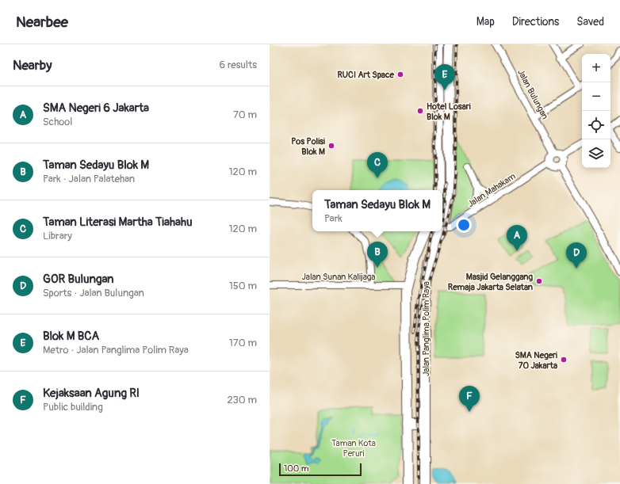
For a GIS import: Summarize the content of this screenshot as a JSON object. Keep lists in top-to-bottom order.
{
  "streets": {
    "main road": ["Jalan Panglima Polim Raya"],
    "street": ["Jalan Bulungan", "Jalan Mahakam", "Jalan Sunan Kalijaga"]
  },
  "crossings": [
    ["Jalan Bulungan", "Jalan Mahakam"],
    ["Jalan Mahakam", "Jalan Panglima Polim Raya"],
    ["Jalan Sunan Kalijaga", "Jalan Panglima Polim Raya"]
  ],
  "parks": ["Taman Kota Peruri"],
  "places": [
    "RUCI Art Space",
    "Hotel Losari Blok M",
    "Pos Polisi Blok M",
    "Masjid Gelanggang Remaja Jakarta Selatan",
    "SMA Negeri 70 Jakarta"
  ],
  "scale_bar": "100 m",
  "page": {
    "header": "Nearbee",
    "nav": ["Map", "Directions", "Saved"],
    "heading": ["Nearby", "6 results"],
    "map_buttons": ["+", "−"],
    "pins": [
      "E",
      "C",
      "A",
      "B",
      "D",
      "F"
    ],
    "list": [
      {
        "mark": "A",
        "name": "SMA Negeri 6 Jakarta",
        "note": "School",
        "value": "70 m"
      },
      {
        "mark": "B",
        "name": "Taman Sedayu Blok M",
        "note": "Park · Jalan Palatehan",
        "value": "120 m"
      },
      {
        "mark": "C",
        "name": "Taman Literasi Martha Tiahahu",
        "note": "Library",
        "value": "120 m"
      },
      {
        "mark": "D",
        "name": "GOR Bulungan",
        "note": "Sports · Jalan Bulungan",
        "value": "150 m"
      },
      {
        "mark": "E",
        "name": "Blok M BCA",
        "note": "Metro · Jalan Panglima Polim Raya",
        "value": "170 m"
      },
      {
        "mark": "F",
        "name": "Kejaksaan Agung RI",
        "note": "Public building",
        "value": "230 m"
      }
    ],
    "popup": ["Taman Sedayu Blok M", "Park"],
    "scale": "100 m"
  }
}
